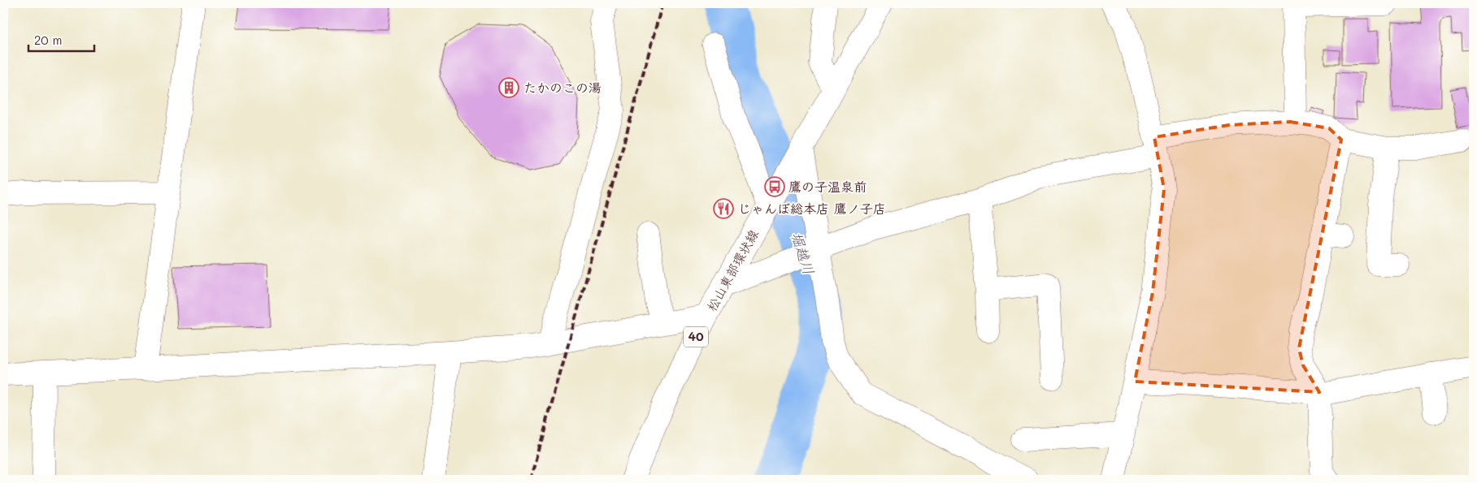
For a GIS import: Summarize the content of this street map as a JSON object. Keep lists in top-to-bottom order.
{
  "streets": {
    "street": ["松山東部環状線", "40"]
  },
  "water": ["堀越川"],
  "places": {
    "building": ["たかのこの湯"],
    "bus stop": ["鷹の子温泉前"],
    "restaurant": ["じゃんぼ総本店 鷹ノ子店"]
  },
  "scale_bar": "20 m"
}
